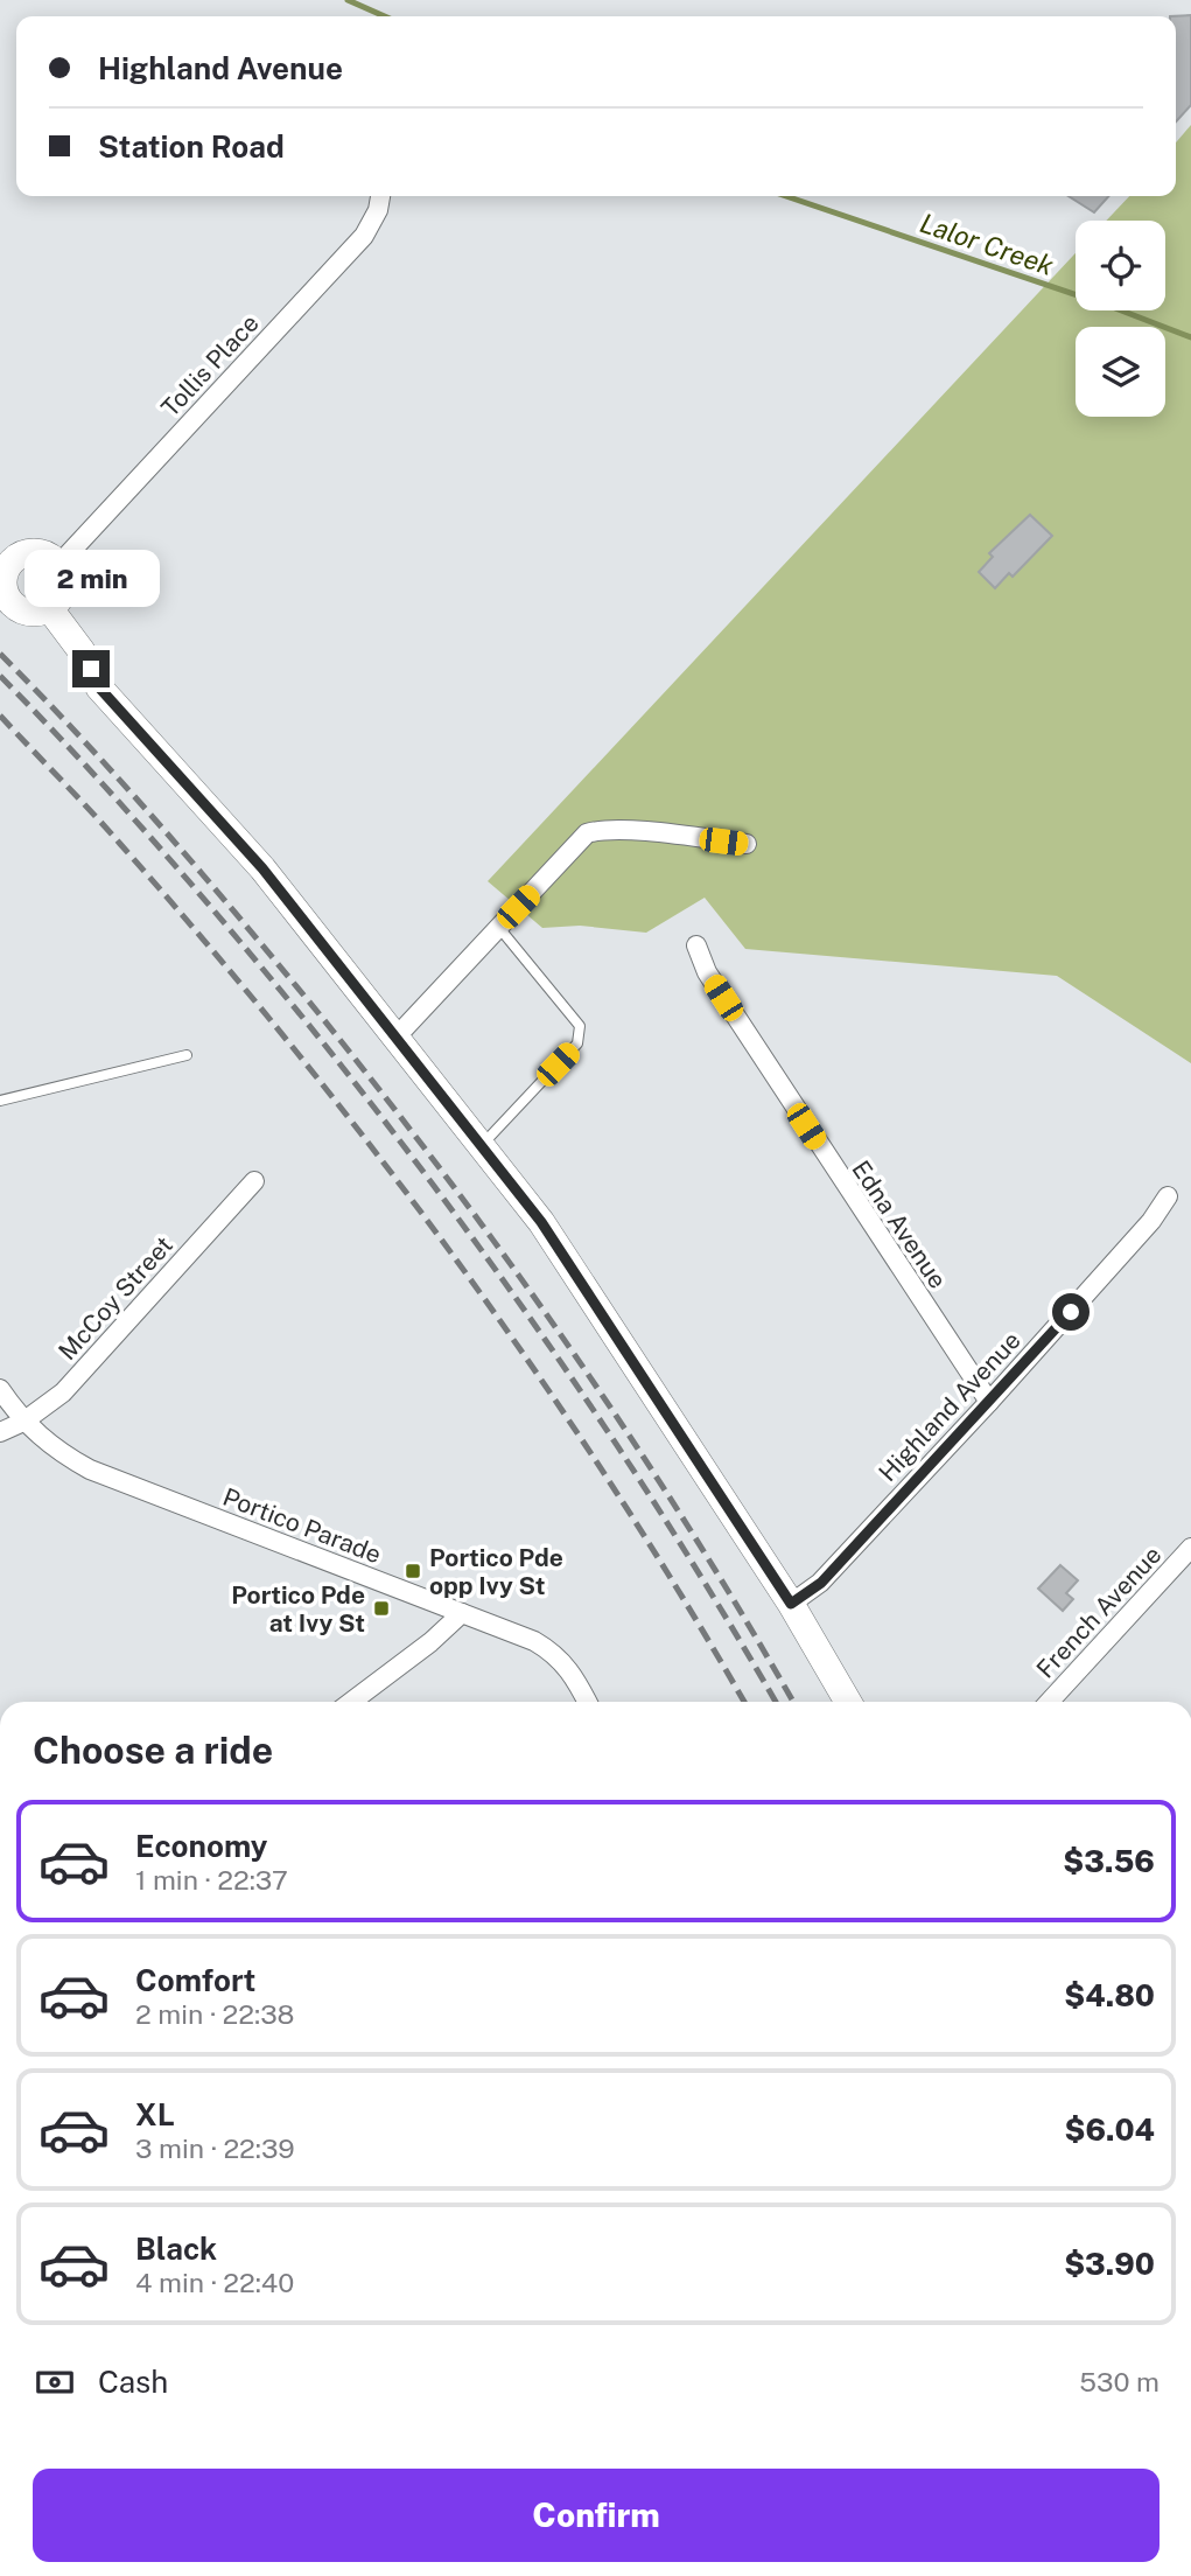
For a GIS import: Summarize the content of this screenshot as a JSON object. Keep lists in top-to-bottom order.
{
  "streets": {
    "street": [
      "Tollis Place",
      "Edna Avenue",
      "McCoy Street",
      "Highland Avenue",
      "Portico Parade",
      "French Avenue"
    ]
  },
  "crossings": [
    ["Edna Avenue", "Highland Avenue"],
    ["McCoy Street", "Portico Parade"]
  ],
  "water": ["Lalor Creek"],
  "places": {
    "transit": ["Portico Pde opp Ivy St", "Portico Pde at Ivy St"]
  },
  "page": {
    "banner": ["Highland Avenue", "Station Road"],
    "bubble": "2 min",
    "heading": "Choose a ride",
    "list": [
      {
        "name": "Economy",
        "note": "1 min · 22:37",
        "value": "$3.56"
      },
      {
        "name": "Comfort",
        "note": "2 min · 22:38",
        "value": "$4.80"
      },
      {
        "name": "XL",
        "note": "3 min · 22:39",
        "value": "$6.04"
      },
      {
        "name": "Black",
        "note": "4 min · 22:40",
        "value": "$3.90"
      }
    ],
    "pay": ["Cash", "530 m"],
    "buttons": "Confirm"
  }
}
